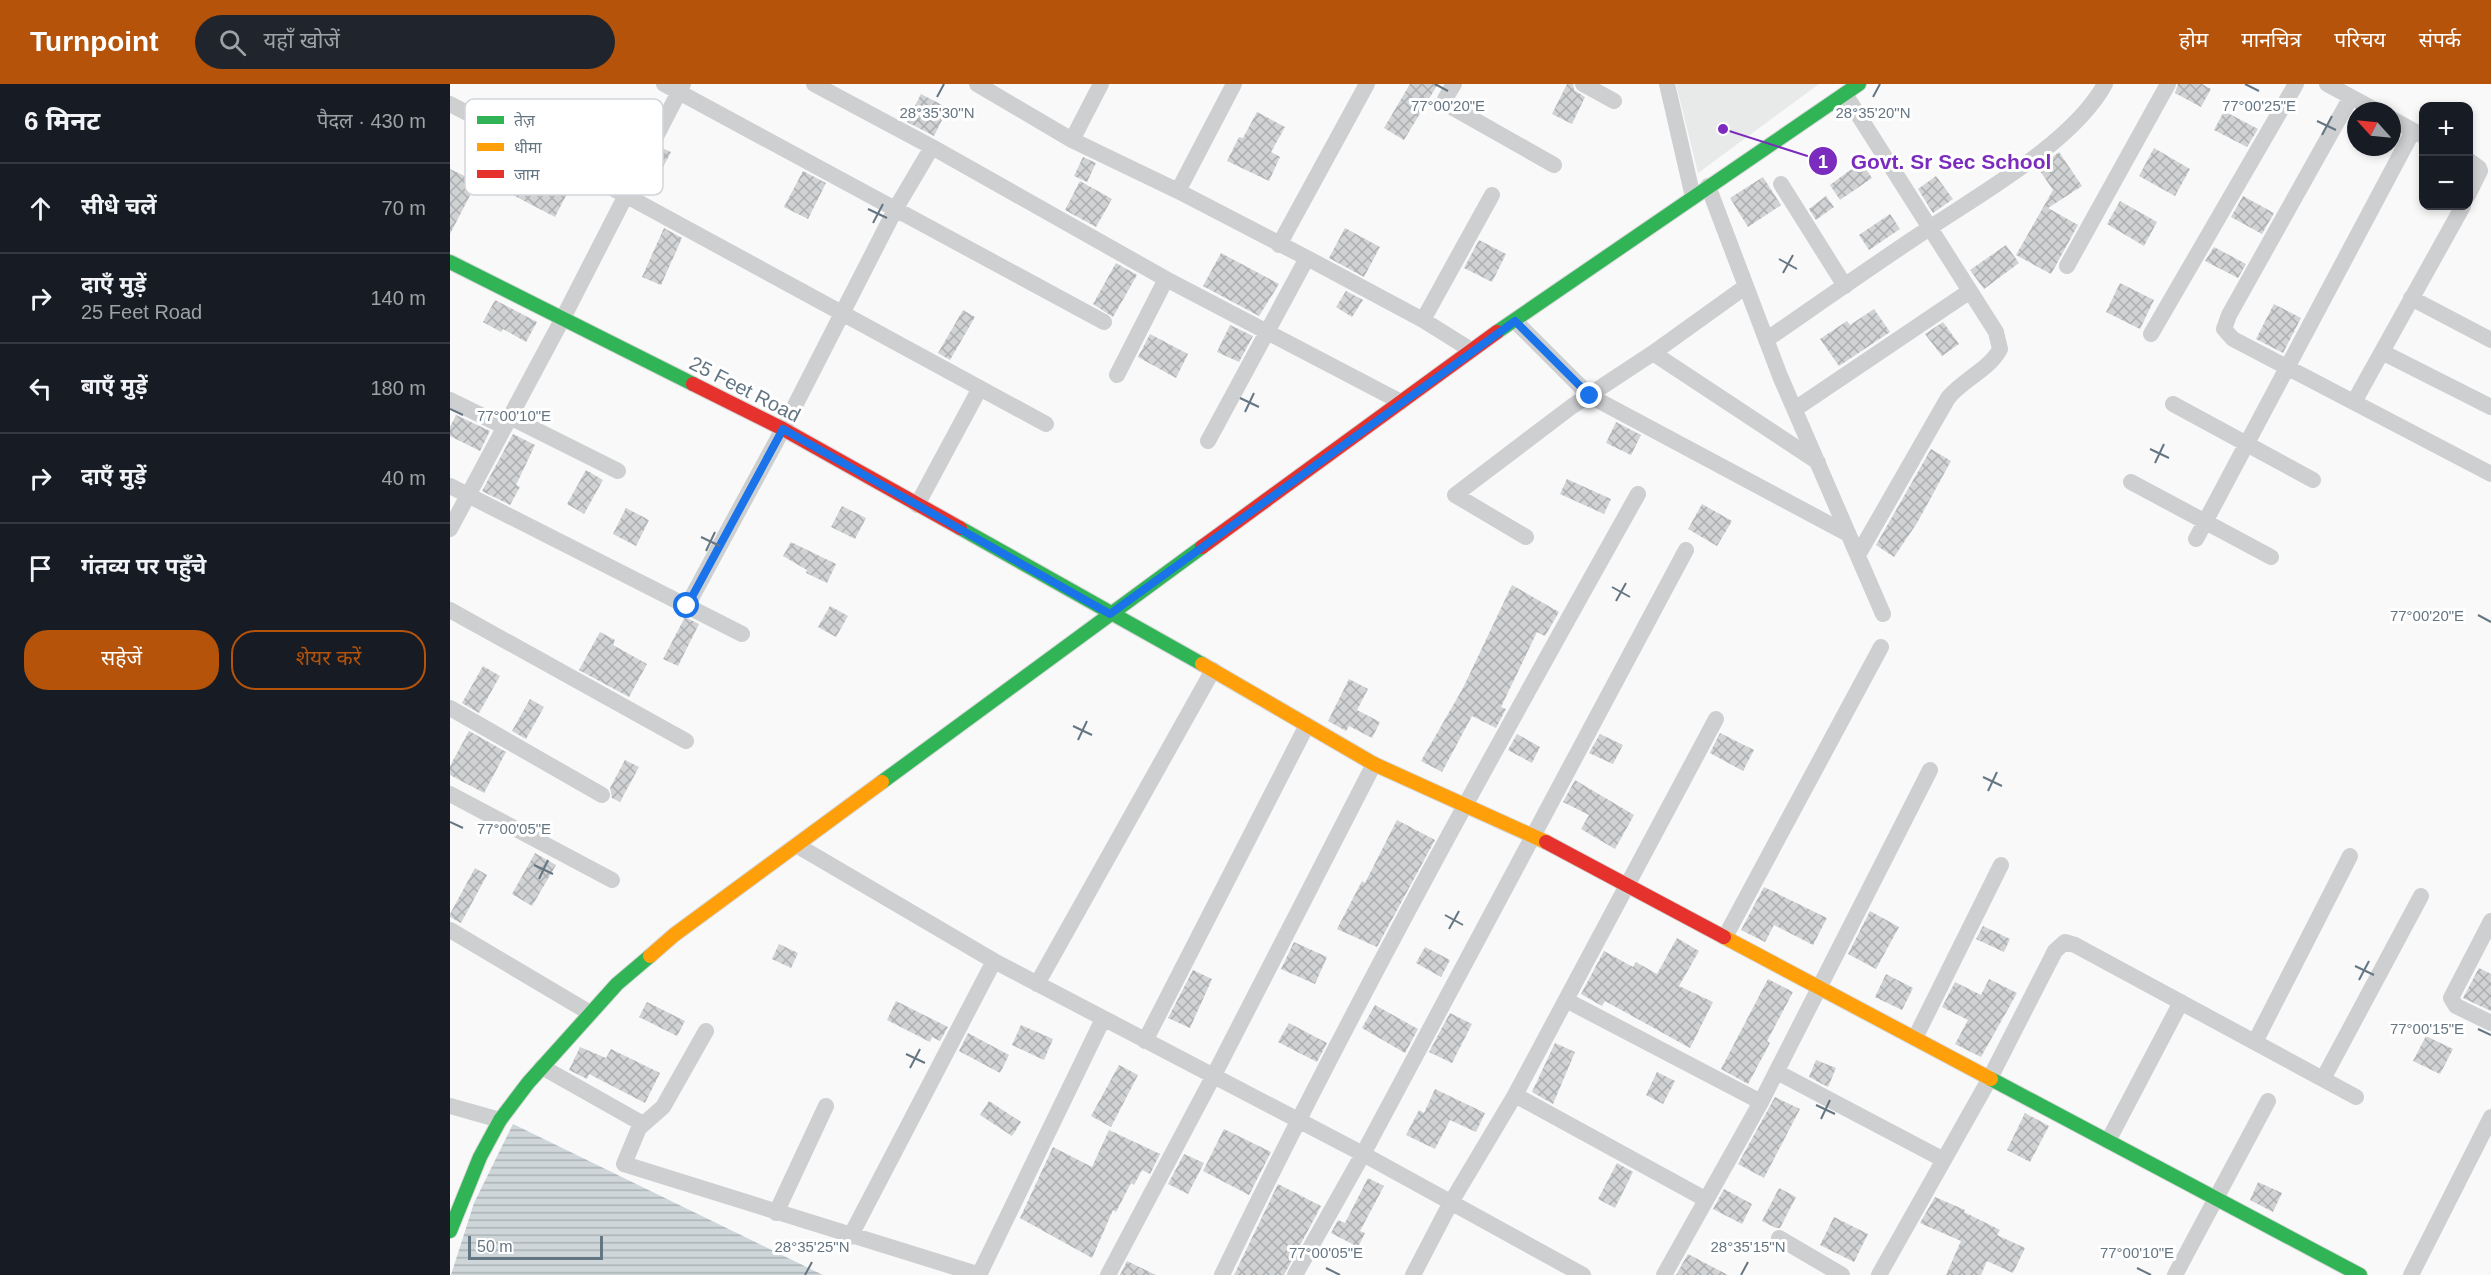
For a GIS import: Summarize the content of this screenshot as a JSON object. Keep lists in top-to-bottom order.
{
  "streets": {
    "street": ["25 Feet Road"]
  },
  "places": ["Govt. Sr Sec School"],
  "legend": ["तेज़", "धीमा", "जाम"],
  "scale_bar": "50 m",
  "north": "top left",
  "page": {
    "header": "Turnpoint",
    "search": "यहाँ खोजें",
    "nav": [
      "होम",
      "मानचित्र",
      "परिचय",
      "संपर्क"
    ],
    "heading": ["6 मिनट", "पैदल · 430 m"],
    "map_buttons": ["+", "−"],
    "list": [
      ["सीधे चलें", "70 m"],
      ["दाएँ मुड़ें", "25 Feet Road", "140 m"],
      ["बाएँ मुड़ें", "180 m"],
      ["दाएँ मुड़ें", "40 m"],
      "गंतव्य पर पहुँचे"
    ],
    "buttons": ["सहेजें", "शेयर करें"],
    "scale": "50 m"
  },
  "coordinates": [
    "77°00'20\"E",
    "77°00'25\"E",
    "28°35'30\"N",
    "28°35'20\"N",
    "77°00'10\"E",
    "77°00'05\"E",
    "77°00'15\"E",
    "28°35'25\"N",
    "28°35'15\"N"
  ]
}
